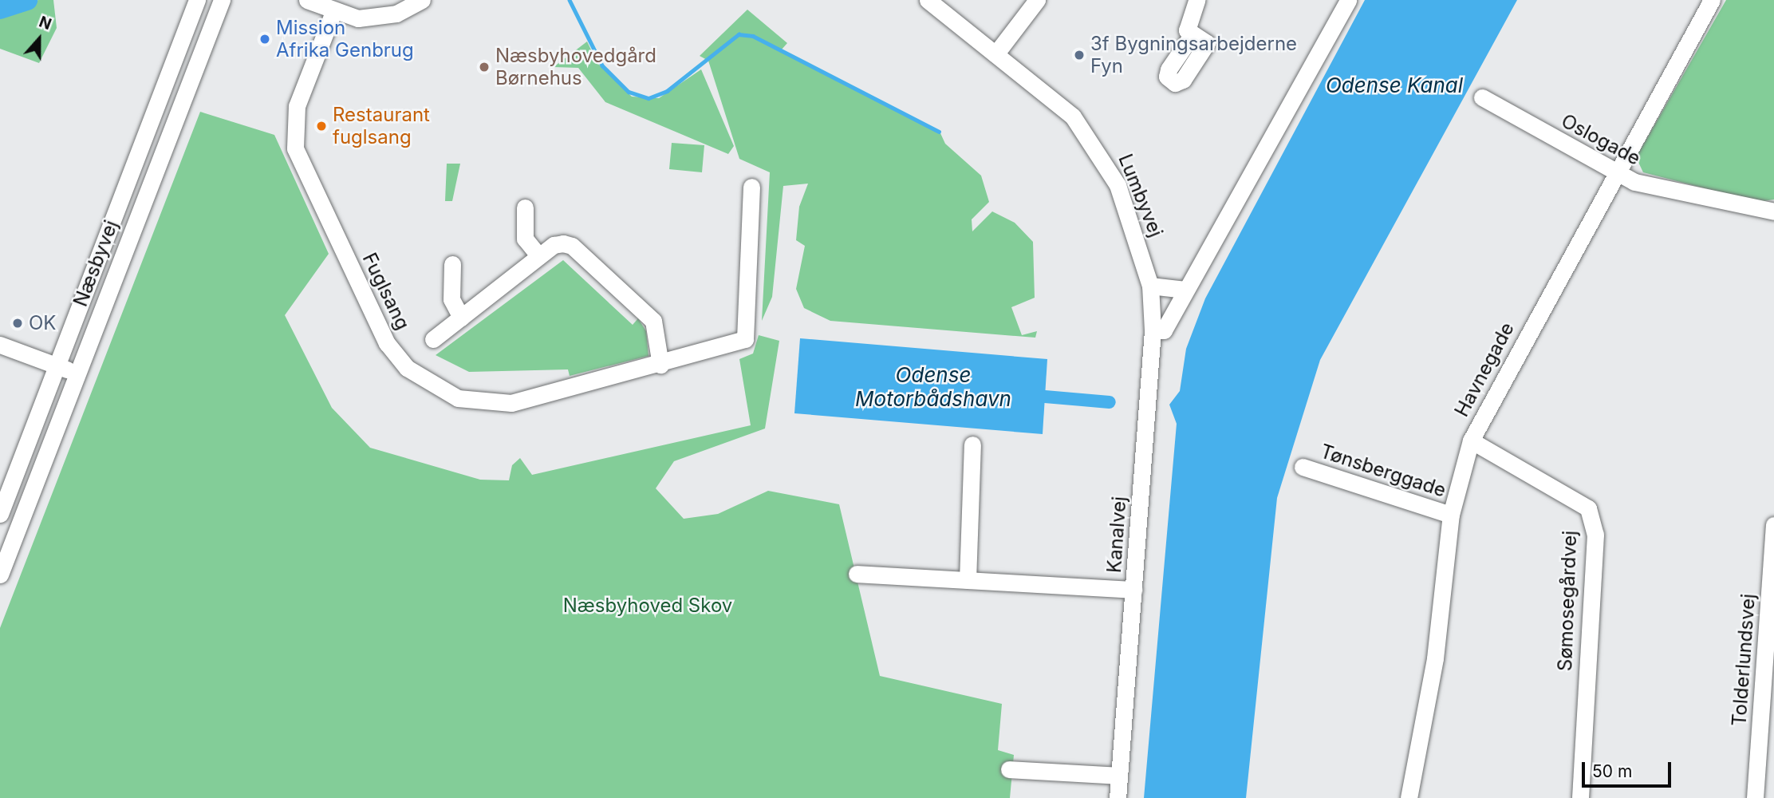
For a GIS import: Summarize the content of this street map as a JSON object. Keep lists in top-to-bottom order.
{
  "streets": {
    "street": [
      "Oslogade",
      "Lumbyvej",
      "Næsbyvej",
      "Fuglsang",
      "Havnegade",
      "Tønsberggade",
      "Kanalvej",
      "Sømosegårdvej",
      "Tolderlundsvej"
    ]
  },
  "crossings": [
    ["Oslogade", "Havnegade"],
    ["Lumbyvej", "Kanalvej"],
    ["Havnegade", "Tønsberggade"],
    ["Havnegade", "Sømosegårdvej"]
  ],
  "water": ["Odense Kanal", "Odense Motorbådshavn"],
  "parks": ["Næsbyhoved Skov"],
  "places": [
    "Mission Afrika Genbrug",
    "3f Bygningsarbejderne Fyn",
    "Næsbyhovedgård Børnehus",
    "Restaurant fuglsang",
    "OK"
  ],
  "scale_bar": "50 m",
  "north": "top"
}
